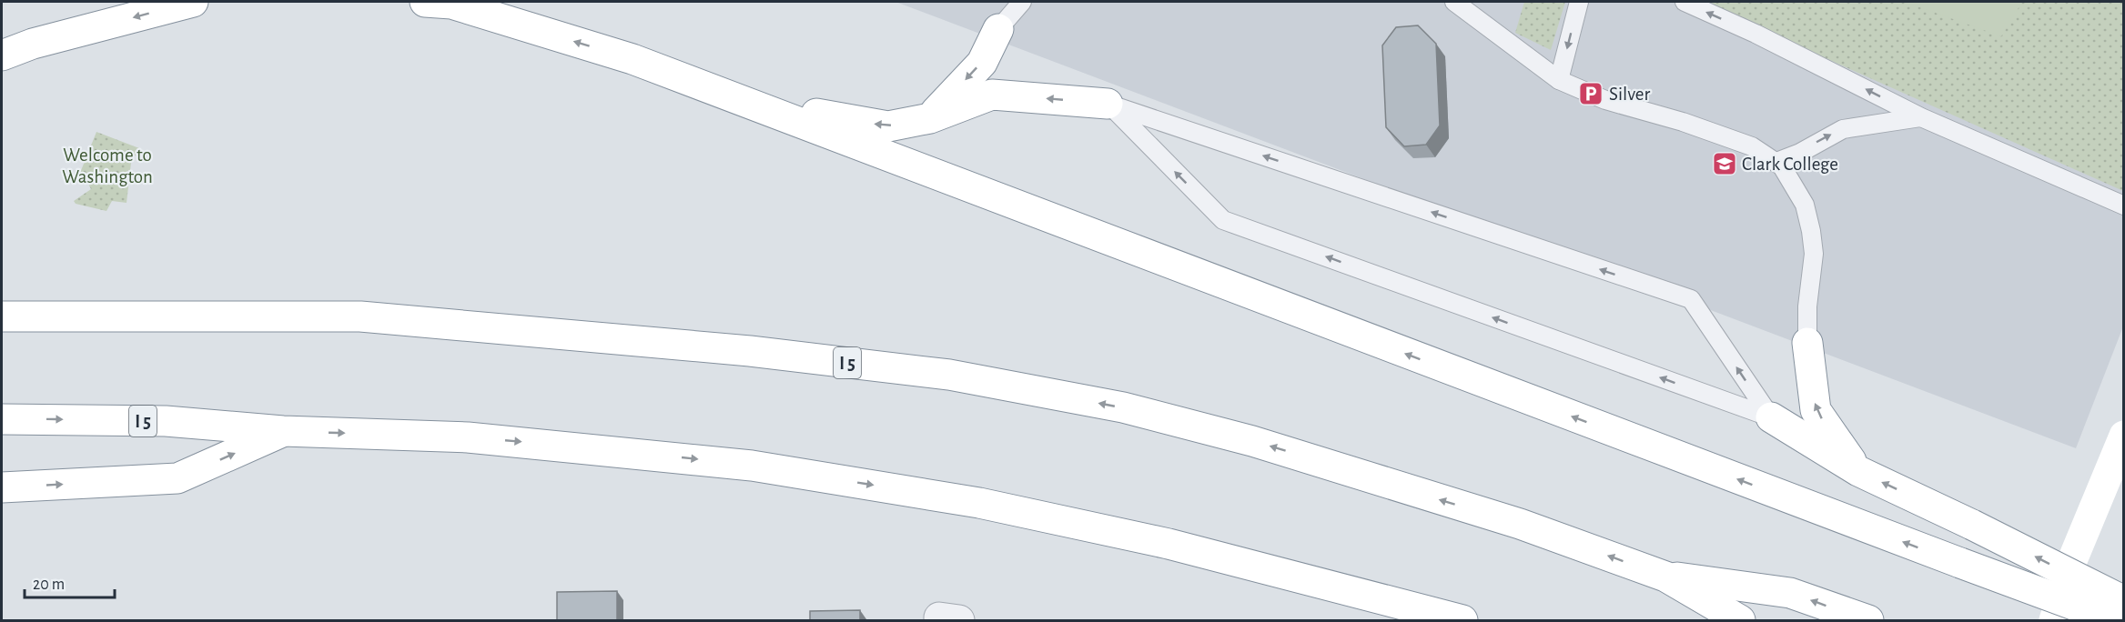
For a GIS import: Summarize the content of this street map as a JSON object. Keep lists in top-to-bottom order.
{
  "streets": {
    "main road": ["I 5"]
  },
  "parks": ["Welcome to Washington"],
  "places": {
    "parking": ["Silver"],
    "school or university": ["Clark College"]
  },
  "scale_bar": "20 m"
}
